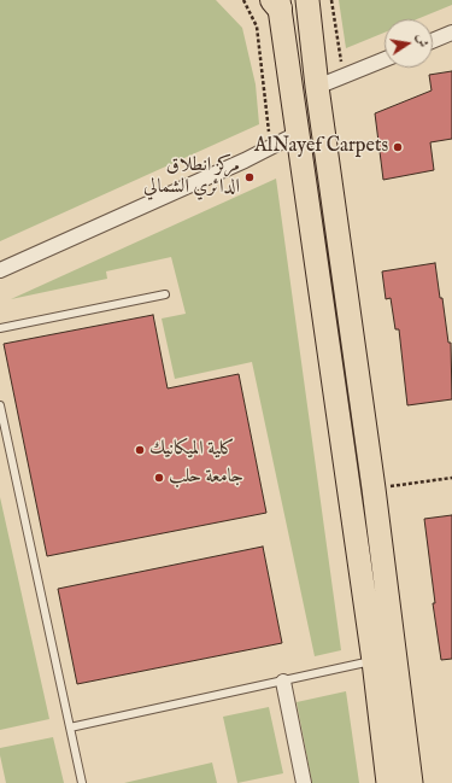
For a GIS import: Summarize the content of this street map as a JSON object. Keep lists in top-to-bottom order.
{
  "places": [
    "AlNayef Carpets",
    "مركز انطلاق الدائري الشمالي",
    "كلية الميكانيك",
    "جامعة حلب"
  ],
  "north": "right"
}
